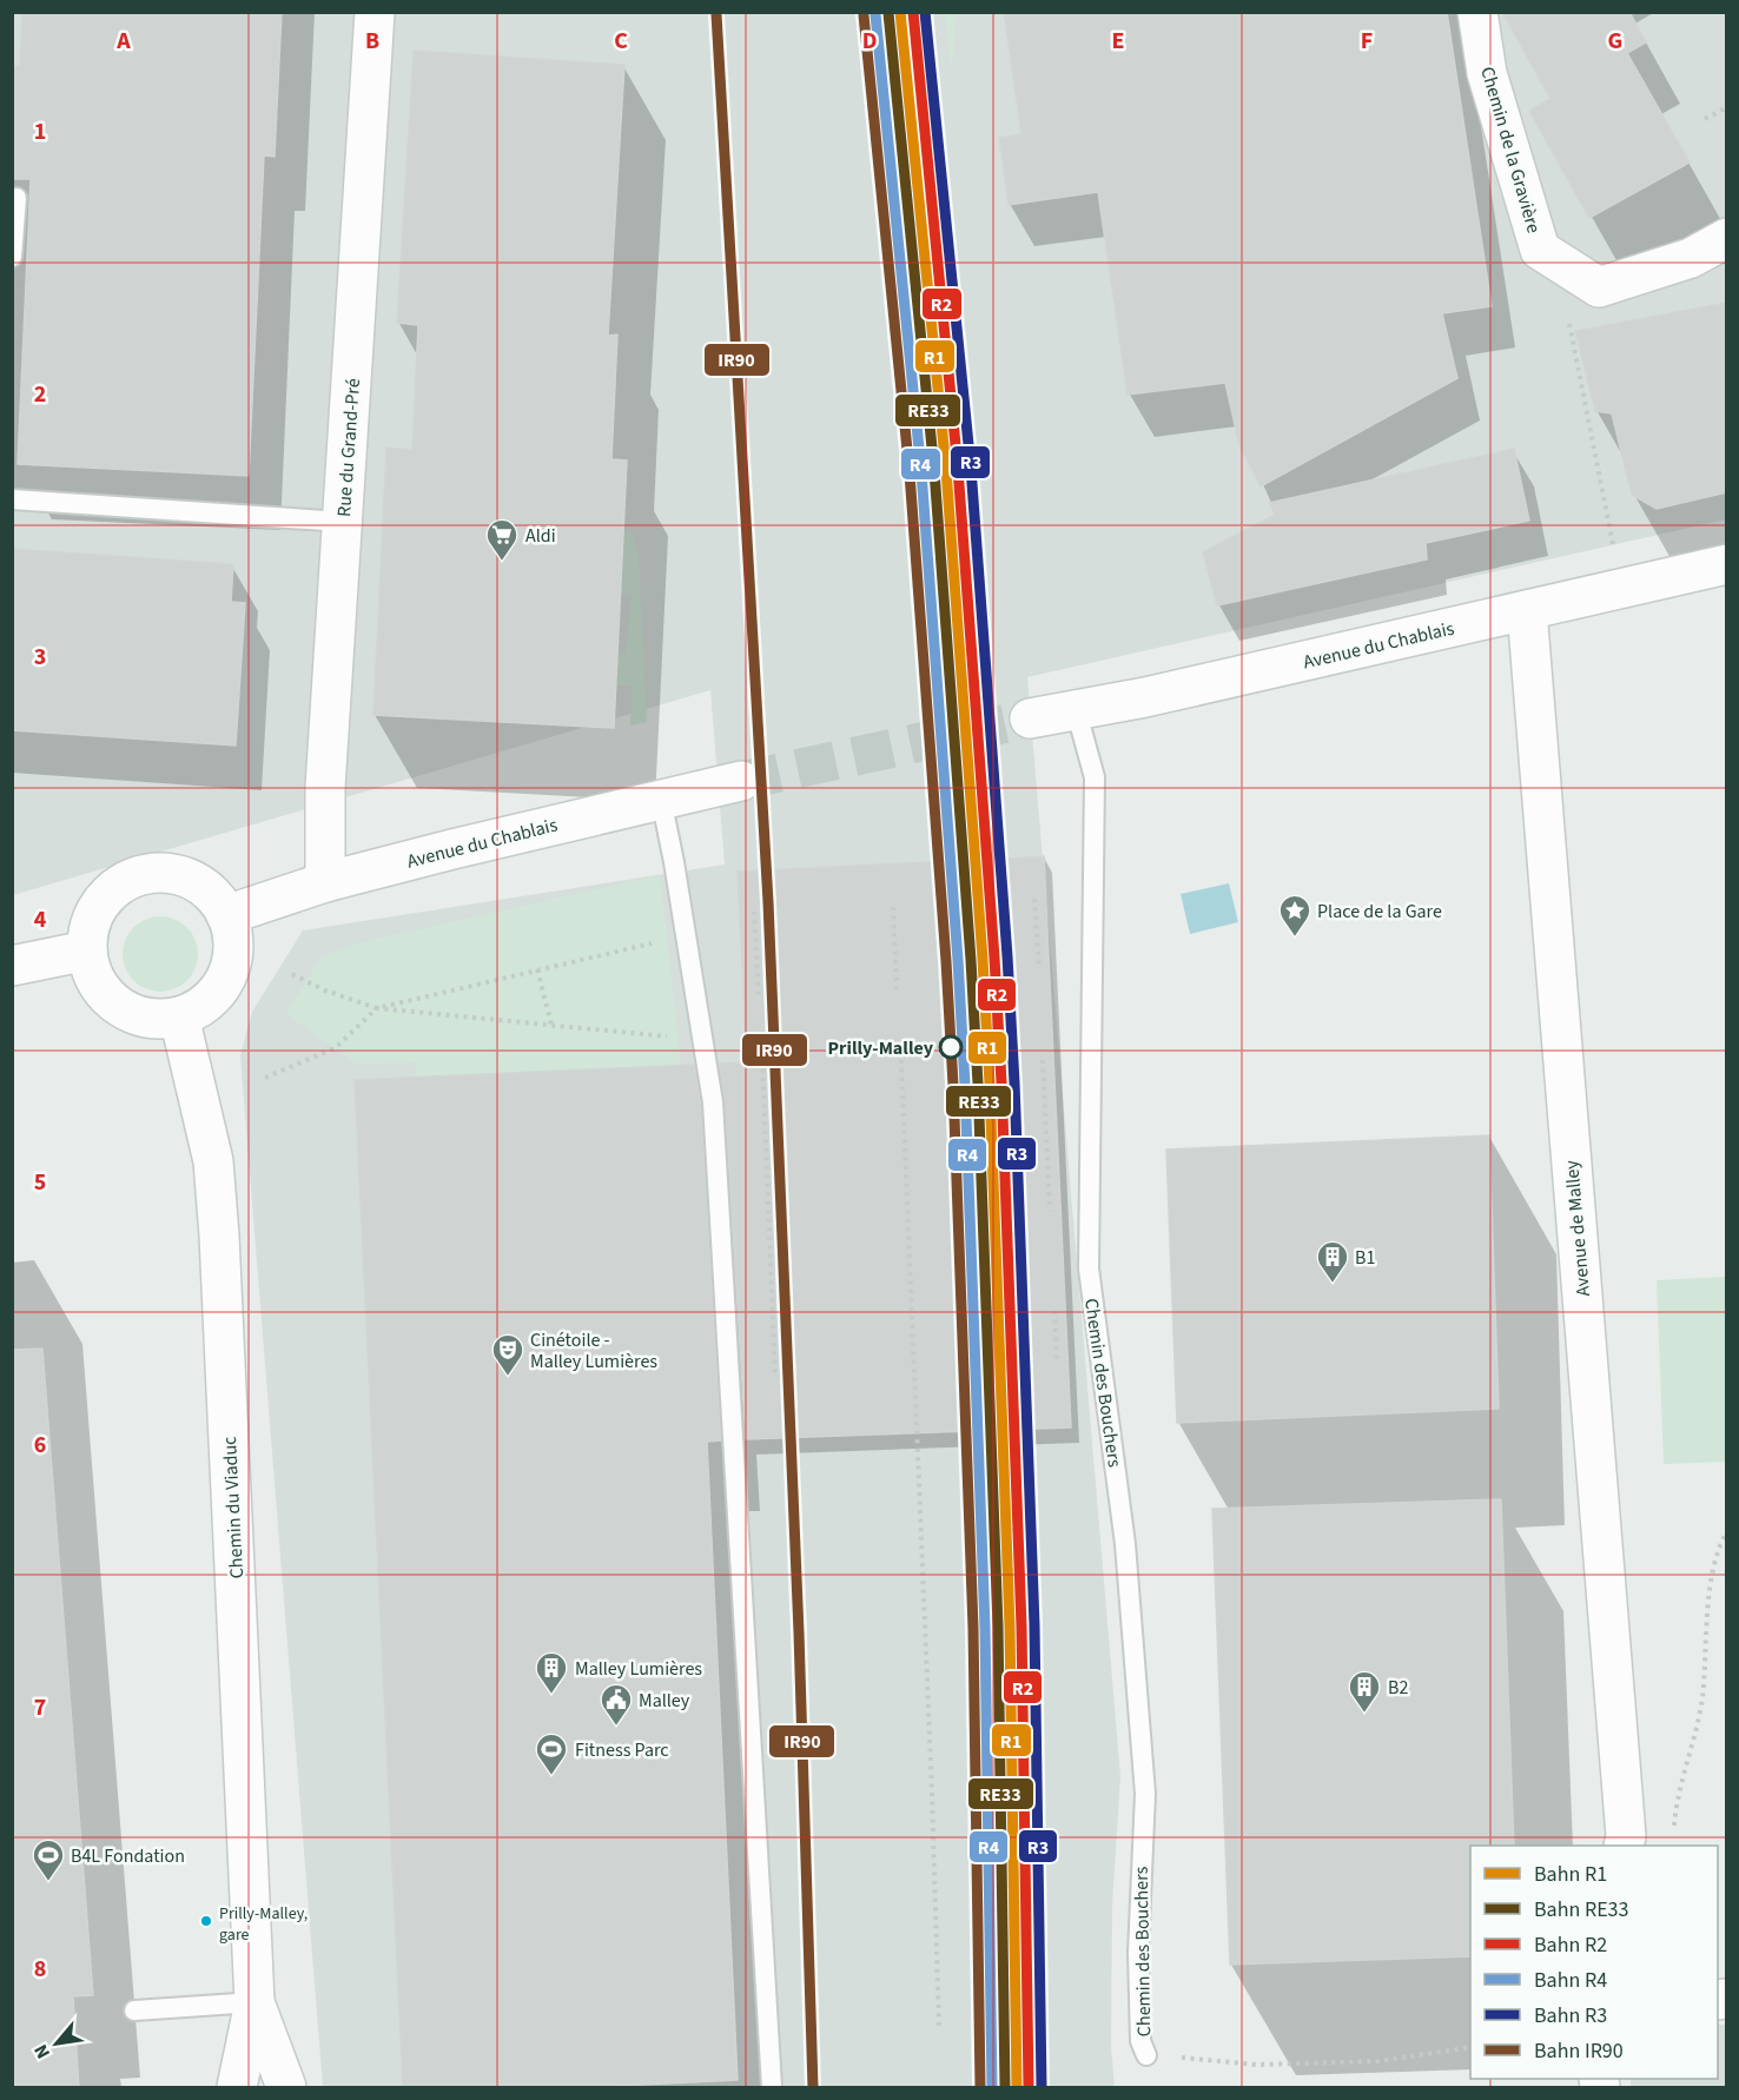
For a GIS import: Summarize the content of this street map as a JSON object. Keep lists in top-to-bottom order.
{
  "streets": {
    "street": [
      "Chemin de la Gravière",
      "Rue du Grand-Pré",
      "Avenue du Chablais",
      "Avenue de Malley",
      "Chemin du Viaduc"
    ],
    "lane": ["Chemin des Bouchers"]
  },
  "crossings": [
    ["Rue du Grand-Pré", "Avenue du Chablais"],
    ["Avenue du Chablais", "Avenue de Malley"],
    ["Avenue du Chablais", "Chemin des Bouchers"],
    ["Avenue du Chablais", "Chemin du Viaduc"]
  ],
  "places": {
    "supermarket": ["Aldi"],
    "place": ["Place de la Gare"],
    "other": ["Prilly-Malley", "Prilly-Malley, gare"],
    "building": ["B1", "Malley Lumières", "B2"],
    "theatre": ["Cinétoile - Malley Lumières"],
    "public building": ["Malley"],
    "sports": ["Fitness Parc", "B4L Fondation"]
  },
  "lines": [
    "rail line R1",
    "rail line R2",
    "rail line R3",
    "rail line RE33",
    "rail line R4",
    "rail line IR90"
  ],
  "legend": [
    "Bahn R1",
    "Bahn RE33",
    "Bahn R2",
    "Bahn R4",
    "Bahn R3",
    "Bahn IR90"
  ],
  "north": "bottom left",
  "grid": {
    "columns": [
      "A",
      "B",
      "C",
      "D",
      "E",
      "F",
      "G"
    ],
    "rows": [
      "1",
      "2",
      "3",
      "4",
      "5",
      "6",
      "7",
      "8"
    ]
  }
}
